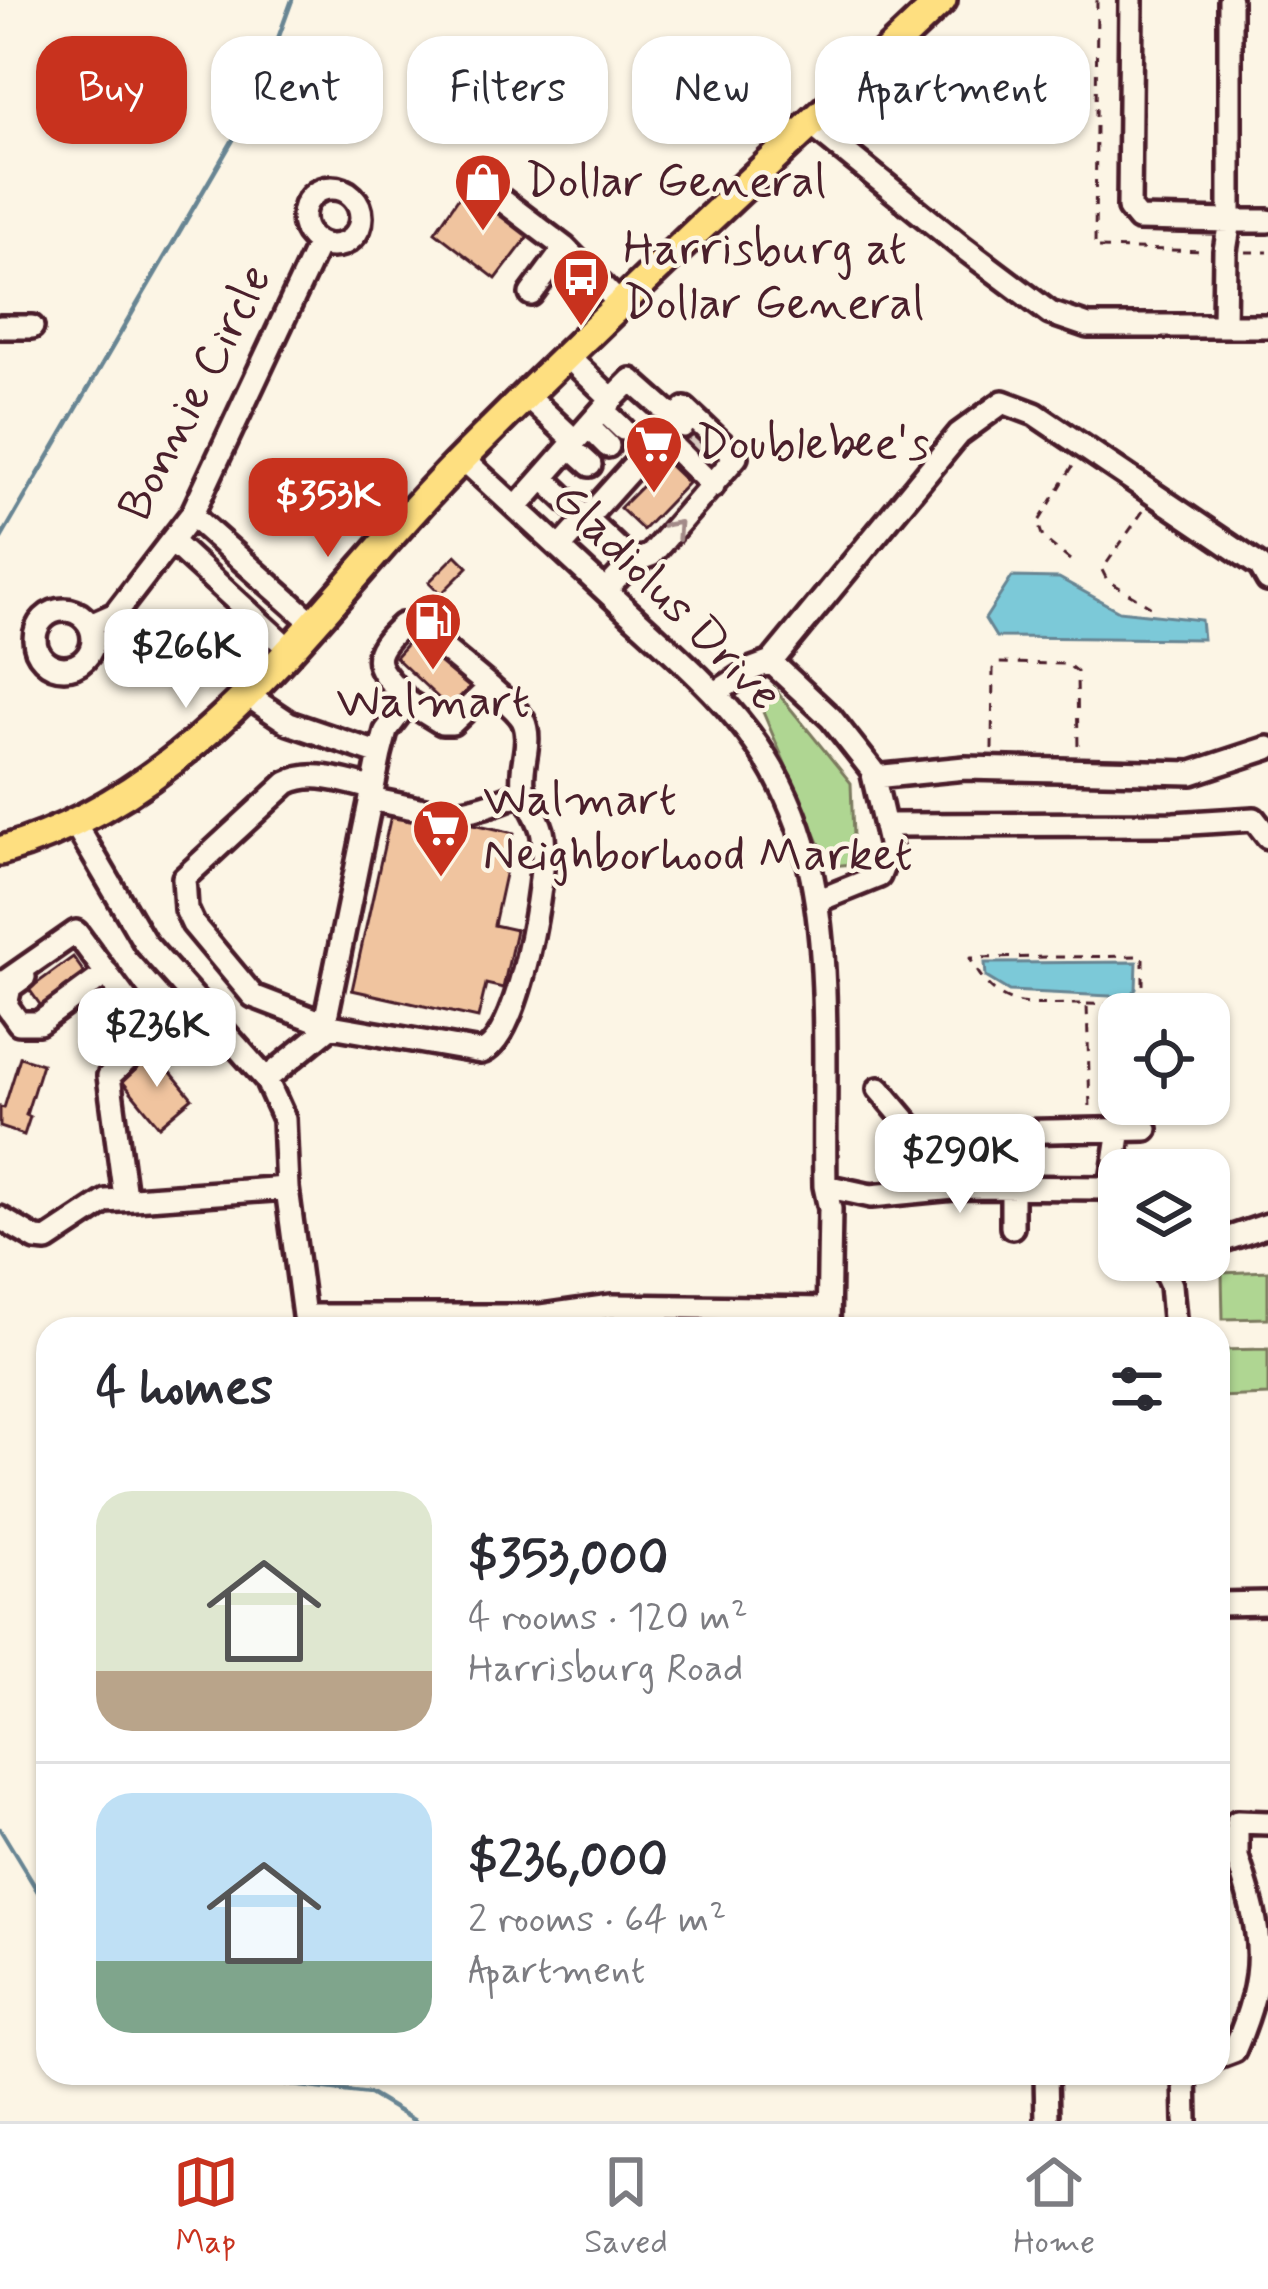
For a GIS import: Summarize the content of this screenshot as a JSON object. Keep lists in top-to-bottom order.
{
  "streets": {
    "street": ["Bonnie Circle", "Gladiolus Drive"]
  },
  "places": {
    "shop": ["Dollar General"],
    "bus stop": ["Harrisburg at Dollar General"],
    "supermarket": ["Doublebee's", "Walmart Neighborhood Market"],
    "fuel station": ["Walmart"]
  },
  "page": {
    "chip": [
      "Buy",
      "Rent",
      "Filters",
      "New",
      "Apartment"
    ],
    "price": [
      "$353K",
      "$266K",
      "$236K",
      "$290K"
    ],
    "heading": "4 homes",
    "list": [
      {
        "name": "$353,000",
        "note": "4 rooms · 120 m² · Harrisburg Road"
      },
      {
        "name": "$236,000",
        "note": "2 rooms · 64 m² · Apartment"
      }
    ],
    "tabs": ["Map", "Saved", "Home"]
  }
}
